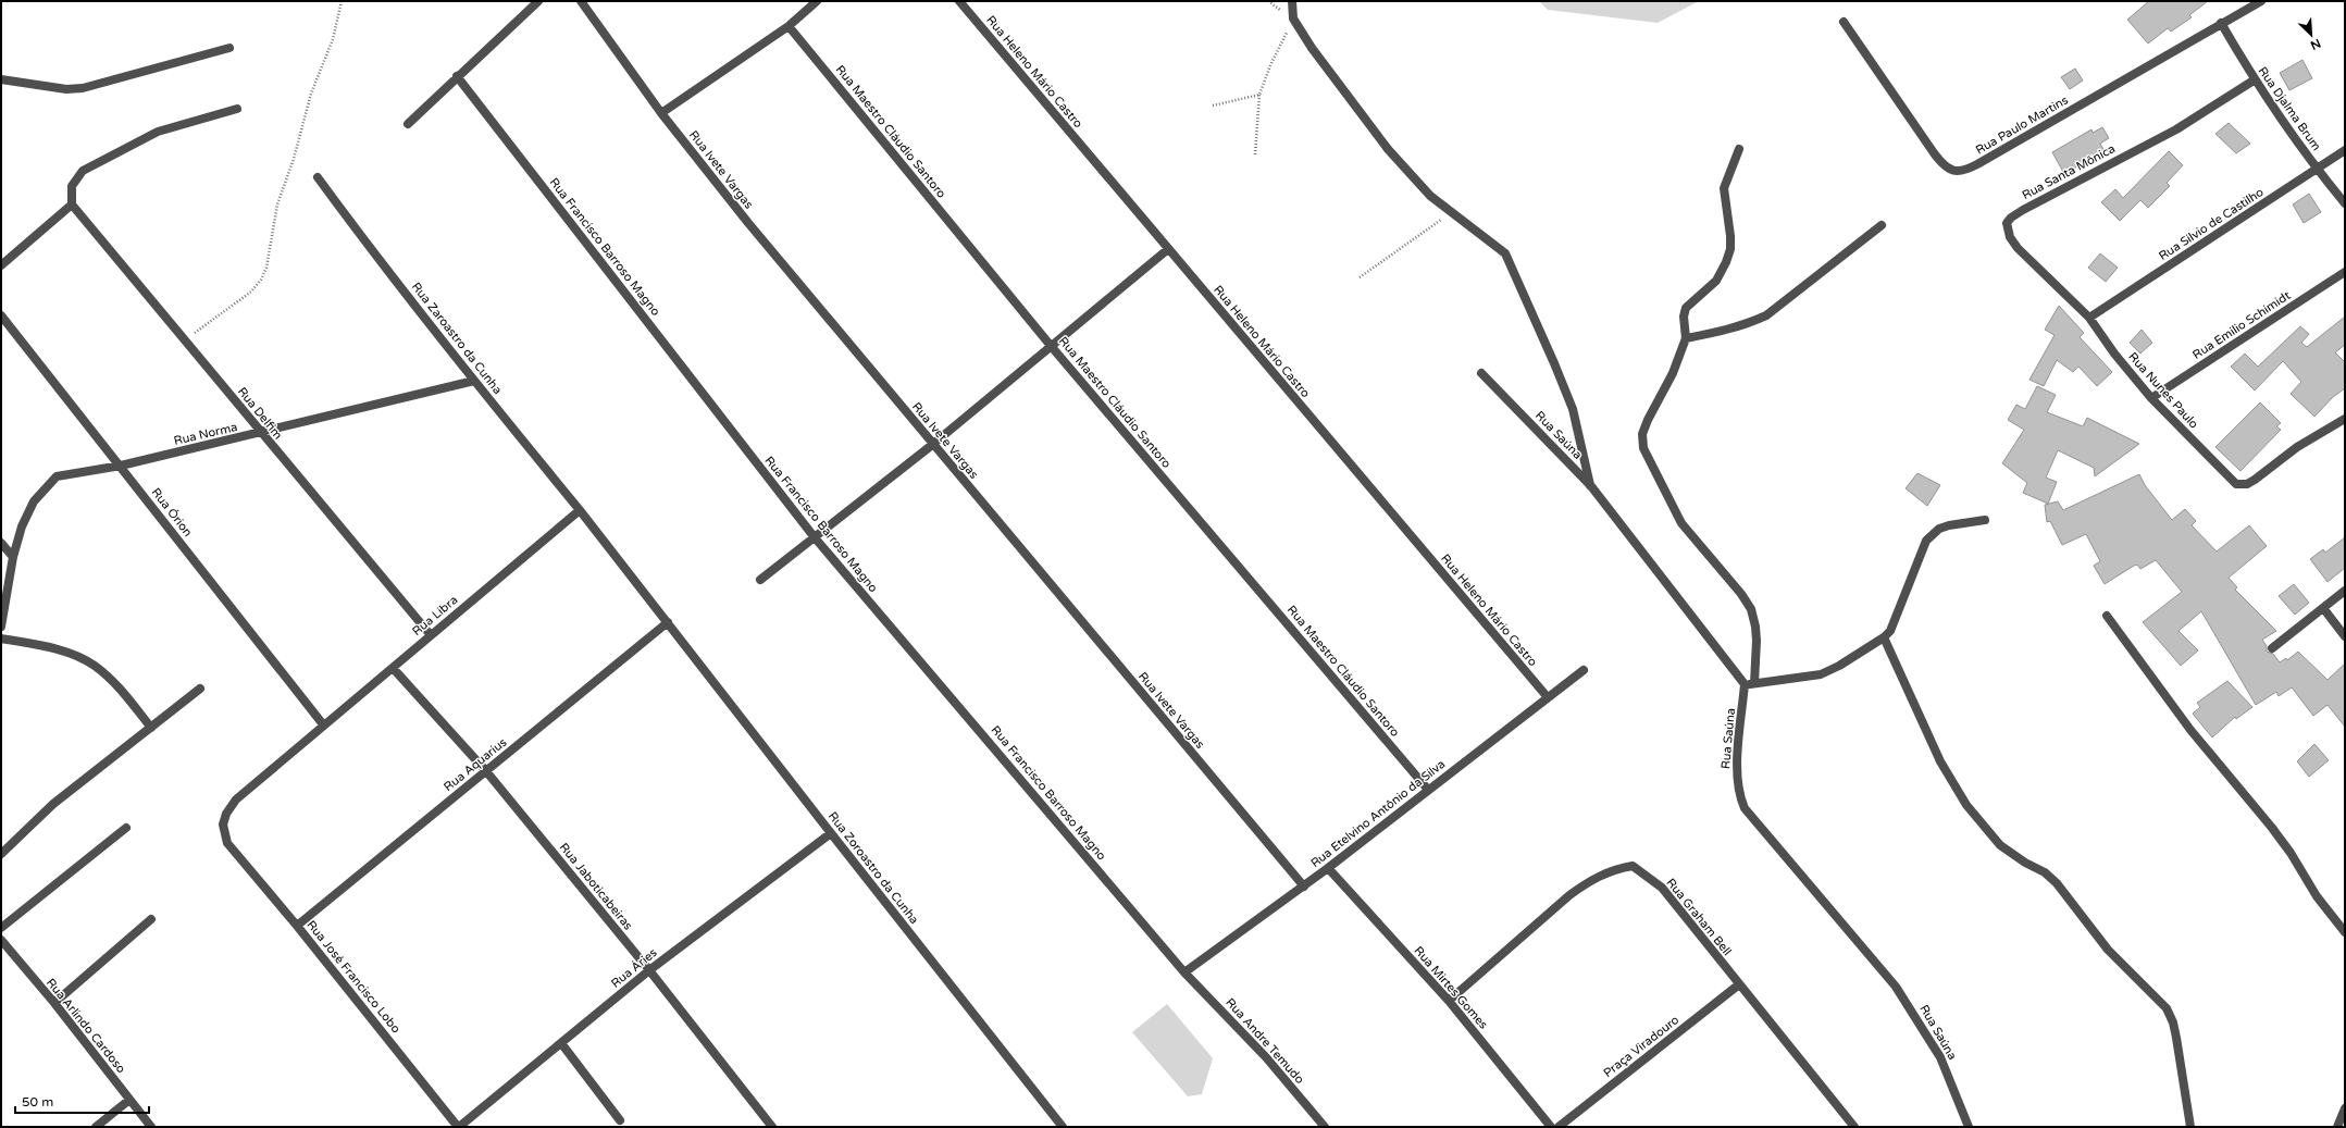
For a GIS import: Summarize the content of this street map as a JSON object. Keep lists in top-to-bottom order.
{
  "streets": {
    "street": [
      "Rua Heleno Mário Castro",
      "Rua Djalma Brum",
      "Rua Paulo Martins",
      "Rua Maestro Cláudio Santoro",
      "Rua Ivete Vargas",
      "Rua Santa Mônica",
      "Rua Silvio de Castilho",
      "Rua Francisco Barroso Magno",
      "Rua Emilio Schimidt",
      "Rua Zaroastro da Cunha",
      "Rua Nunes Paulo",
      "Rua Delfim",
      "Rua Norma",
      "Rua Saúna",
      "Rua Órion",
      "Rua Libra",
      "Rua Aquarius",
      "Rua Etelvino Antônio da Silva",
      "Rua Zoroastro da Cunha",
      "Rua Jaboticabeiras",
      "Rua Graham Bell",
      "Rua Áries",
      "Rua José Francisco Lobo",
      "Rua Mirtes Gomes",
      "Rua Arlindo Cardoso",
      "Rua Andre Temudo",
      "Praça Viradouro"
    ]
  },
  "crossings": [
    ["Rua Heleno Mário Castro", "Rua Etelvino Antônio da Silva"],
    ["Rua Djalma Brum", "Rua Paulo Martins"],
    ["Rua Djalma Brum", "Rua Santa Mônica"],
    ["Rua Djalma Brum", "Rua Silvio de Castilho"],
    ["Rua Maestro Cláudio Santoro", "Rua Etelvino Antônio da Silva"],
    ["Rua Ivete Vargas", "Rua Etelvino Antônio da Silva"],
    ["Rua Santa Mônica", "Rua Silvio de Castilho"],
    ["Rua Santa Mônica", "Rua Nunes Paulo"],
    ["Rua Silvio de Castilho", "Rua Nunes Paulo"],
    ["Rua Francisco Barroso Magno", "Rua Etelvino Antônio da Silva"],
    ["Rua Francisco Barroso Magno", "Rua Andre Temudo"],
    ["Rua Emilio Schimidt", "Rua Nunes Paulo"],
    ["Rua Zaroastro da Cunha", "Rua Norma"],
    ["Rua Zaroastro da Cunha", "Rua Libra"],
    ["Rua Delfim", "Rua Norma"],
    ["Rua Delfim", "Rua Libra"],
    ["Rua Norma", "Rua Órion"],
    ["Rua Órion", "Rua Libra"],
    ["Rua Libra", "Rua Jaboticabeiras"],
    ["Rua Libra", "Rua José Francisco Lobo"],
    ["Rua Aquarius", "Rua Zoroastro da Cunha"],
    ["Rua Aquarius", "Rua Jaboticabeiras"],
    ["Rua Aquarius", "Rua José Francisco Lobo"],
    ["Rua Etelvino Antônio da Silva", "Rua Mirtes Gomes"],
    ["Rua Etelvino Antônio da Silva", "Rua Andre Temudo"],
    ["Rua Zoroastro da Cunha", "Rua Áries"],
    ["Rua Jaboticabeiras", "Rua Áries"],
    ["Rua Graham Bell", "Rua Mirtes Gomes"],
    ["Rua Graham Bell", "Praça Viradouro"],
    ["Rua Áries", "Rua José Francisco Lobo"]
  ],
  "scale_bar": "50 m",
  "north": "bottom right"
}
